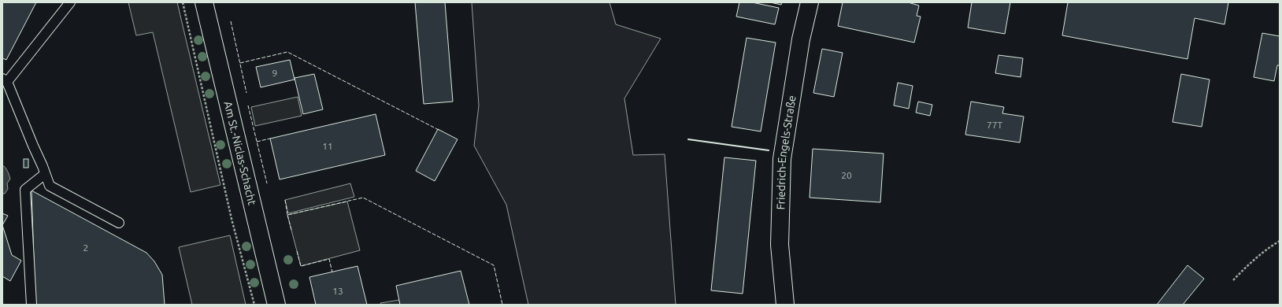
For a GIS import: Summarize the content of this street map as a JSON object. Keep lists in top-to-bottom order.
{
  "streets": {
    "street": ["Friedrich-Engels-Straße", "Am St.-Niclas-Schacht"]
  },
  "house_numbers": [
    "9",
    "77T",
    "11",
    "20",
    "2",
    "13"
  ]
}
